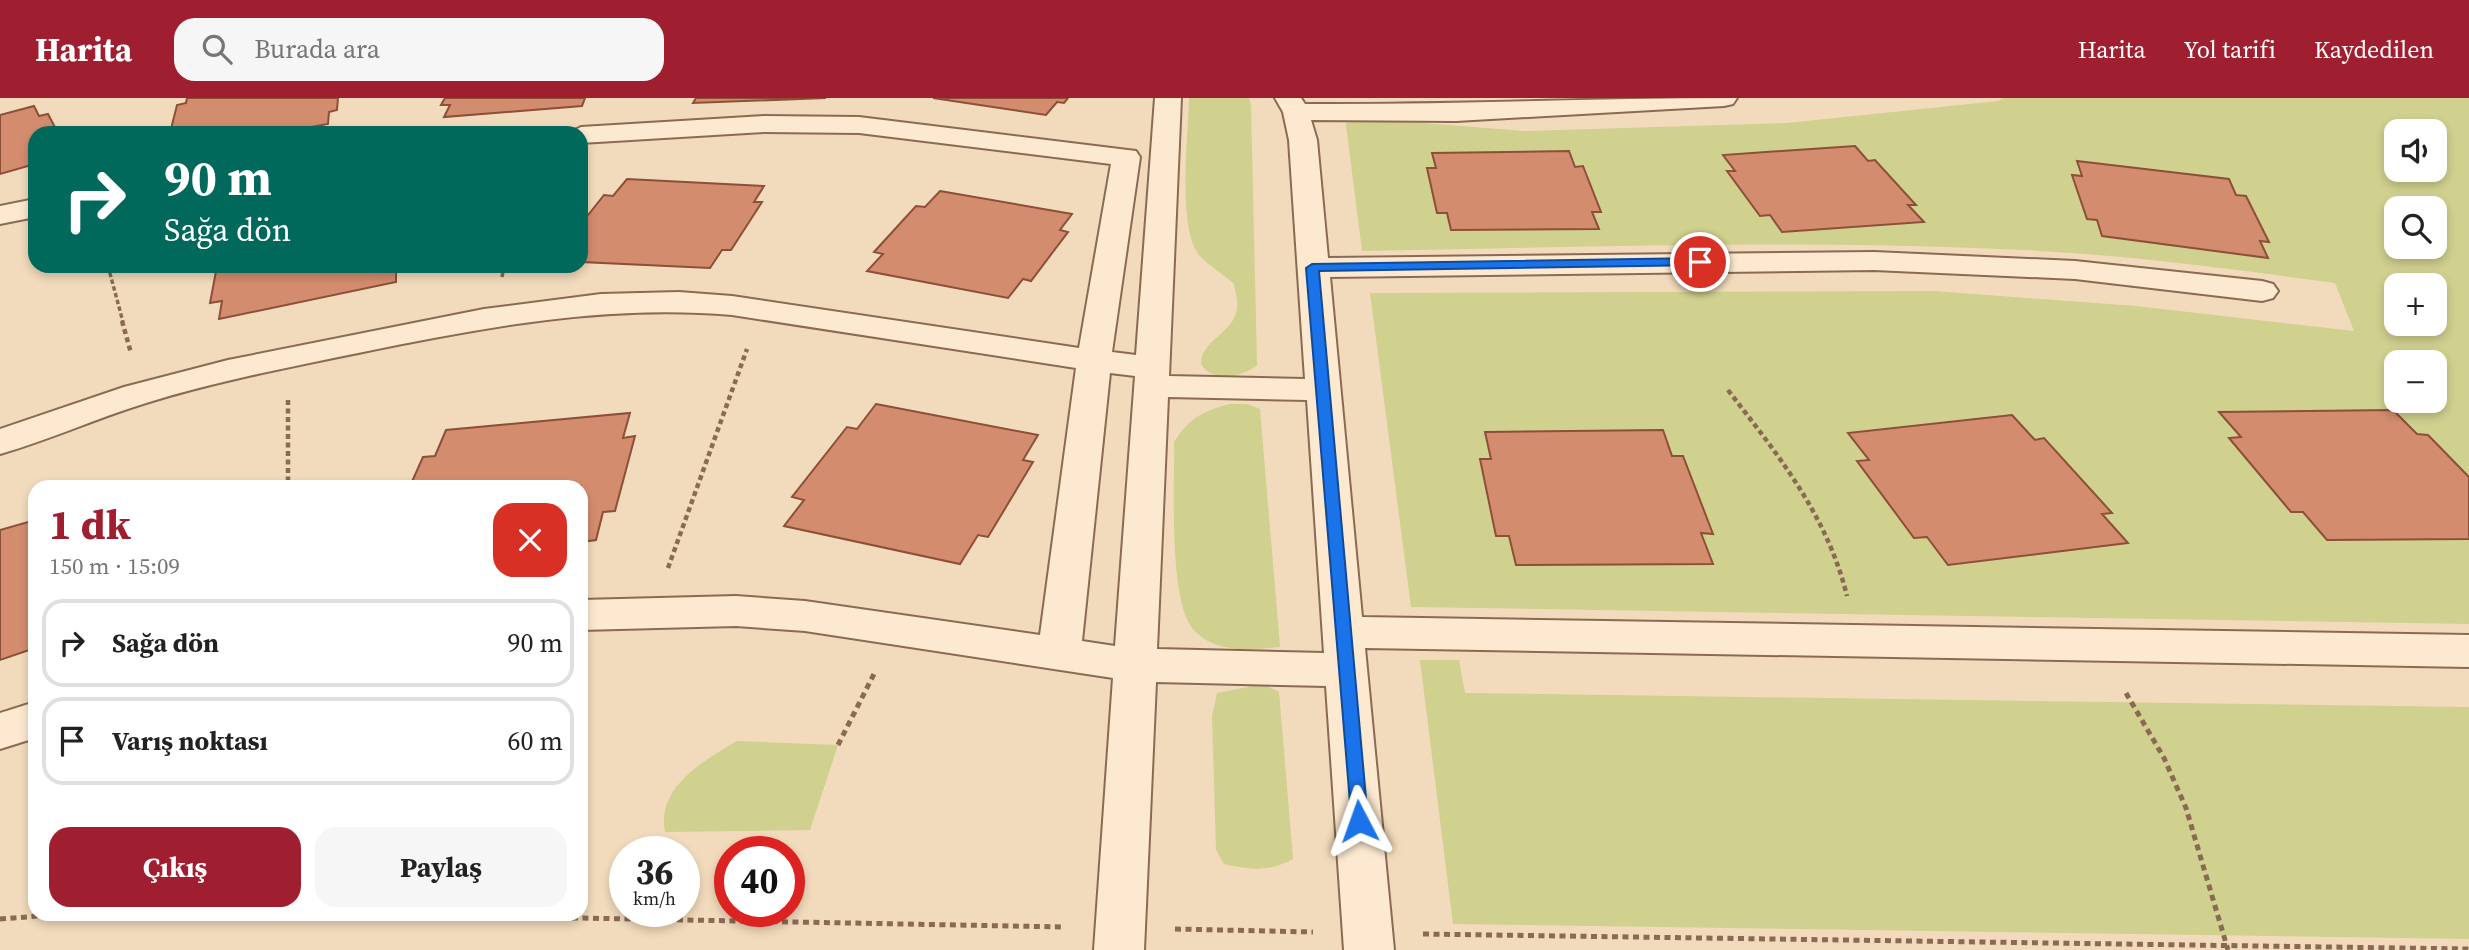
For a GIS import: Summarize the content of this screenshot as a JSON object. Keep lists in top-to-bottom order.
{
  "page": {
    "header": "Harita",
    "search": "Burada ara",
    "nav": ["Harita", "Yol tarifi", "Kaydedilen"],
    "map_buttons": ["+", "−"],
    "turn": ["90 m", "Sağa dön"],
    "heading": ["1 dk", "150 m · 15:09"],
    "list": [
      {
        "name": "Sağa dön",
        "value": "90 m"
      },
      {
        "name": "Varış noktası",
        "value": "60 m"
      }
    ],
    "buttons": ["Çıkış", "Paylaş"],
    "speed": "36 km/h",
    "limit": "40"
  }
}
